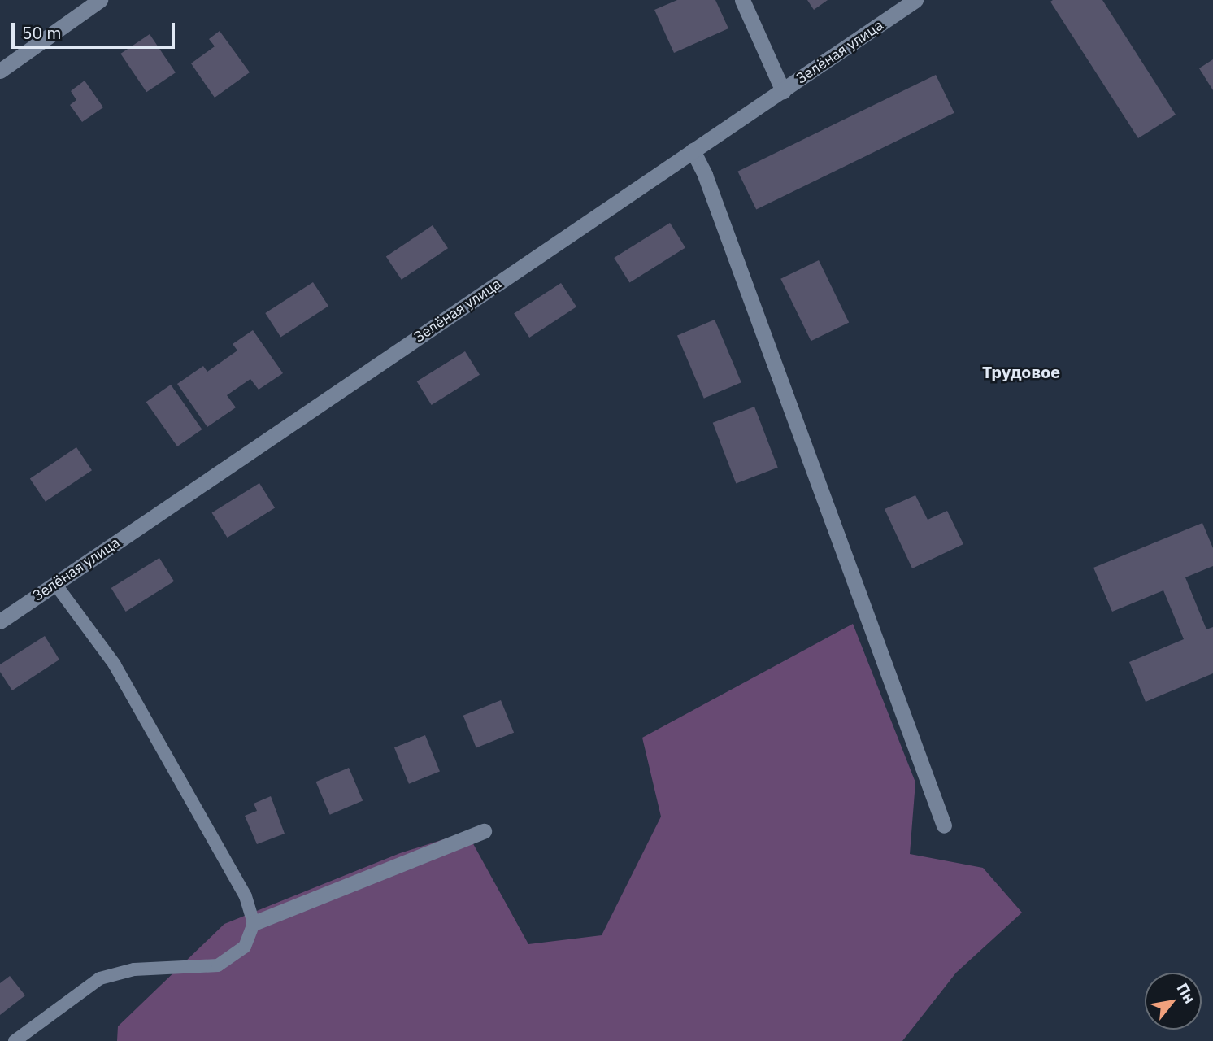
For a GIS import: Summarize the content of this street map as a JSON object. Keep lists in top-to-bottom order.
{
  "streets": {
    "street": ["Зелёная улица"]
  },
  "districts": ["Трудовое"],
  "scale_bar": "50 m",
  "north": "top right"
}
